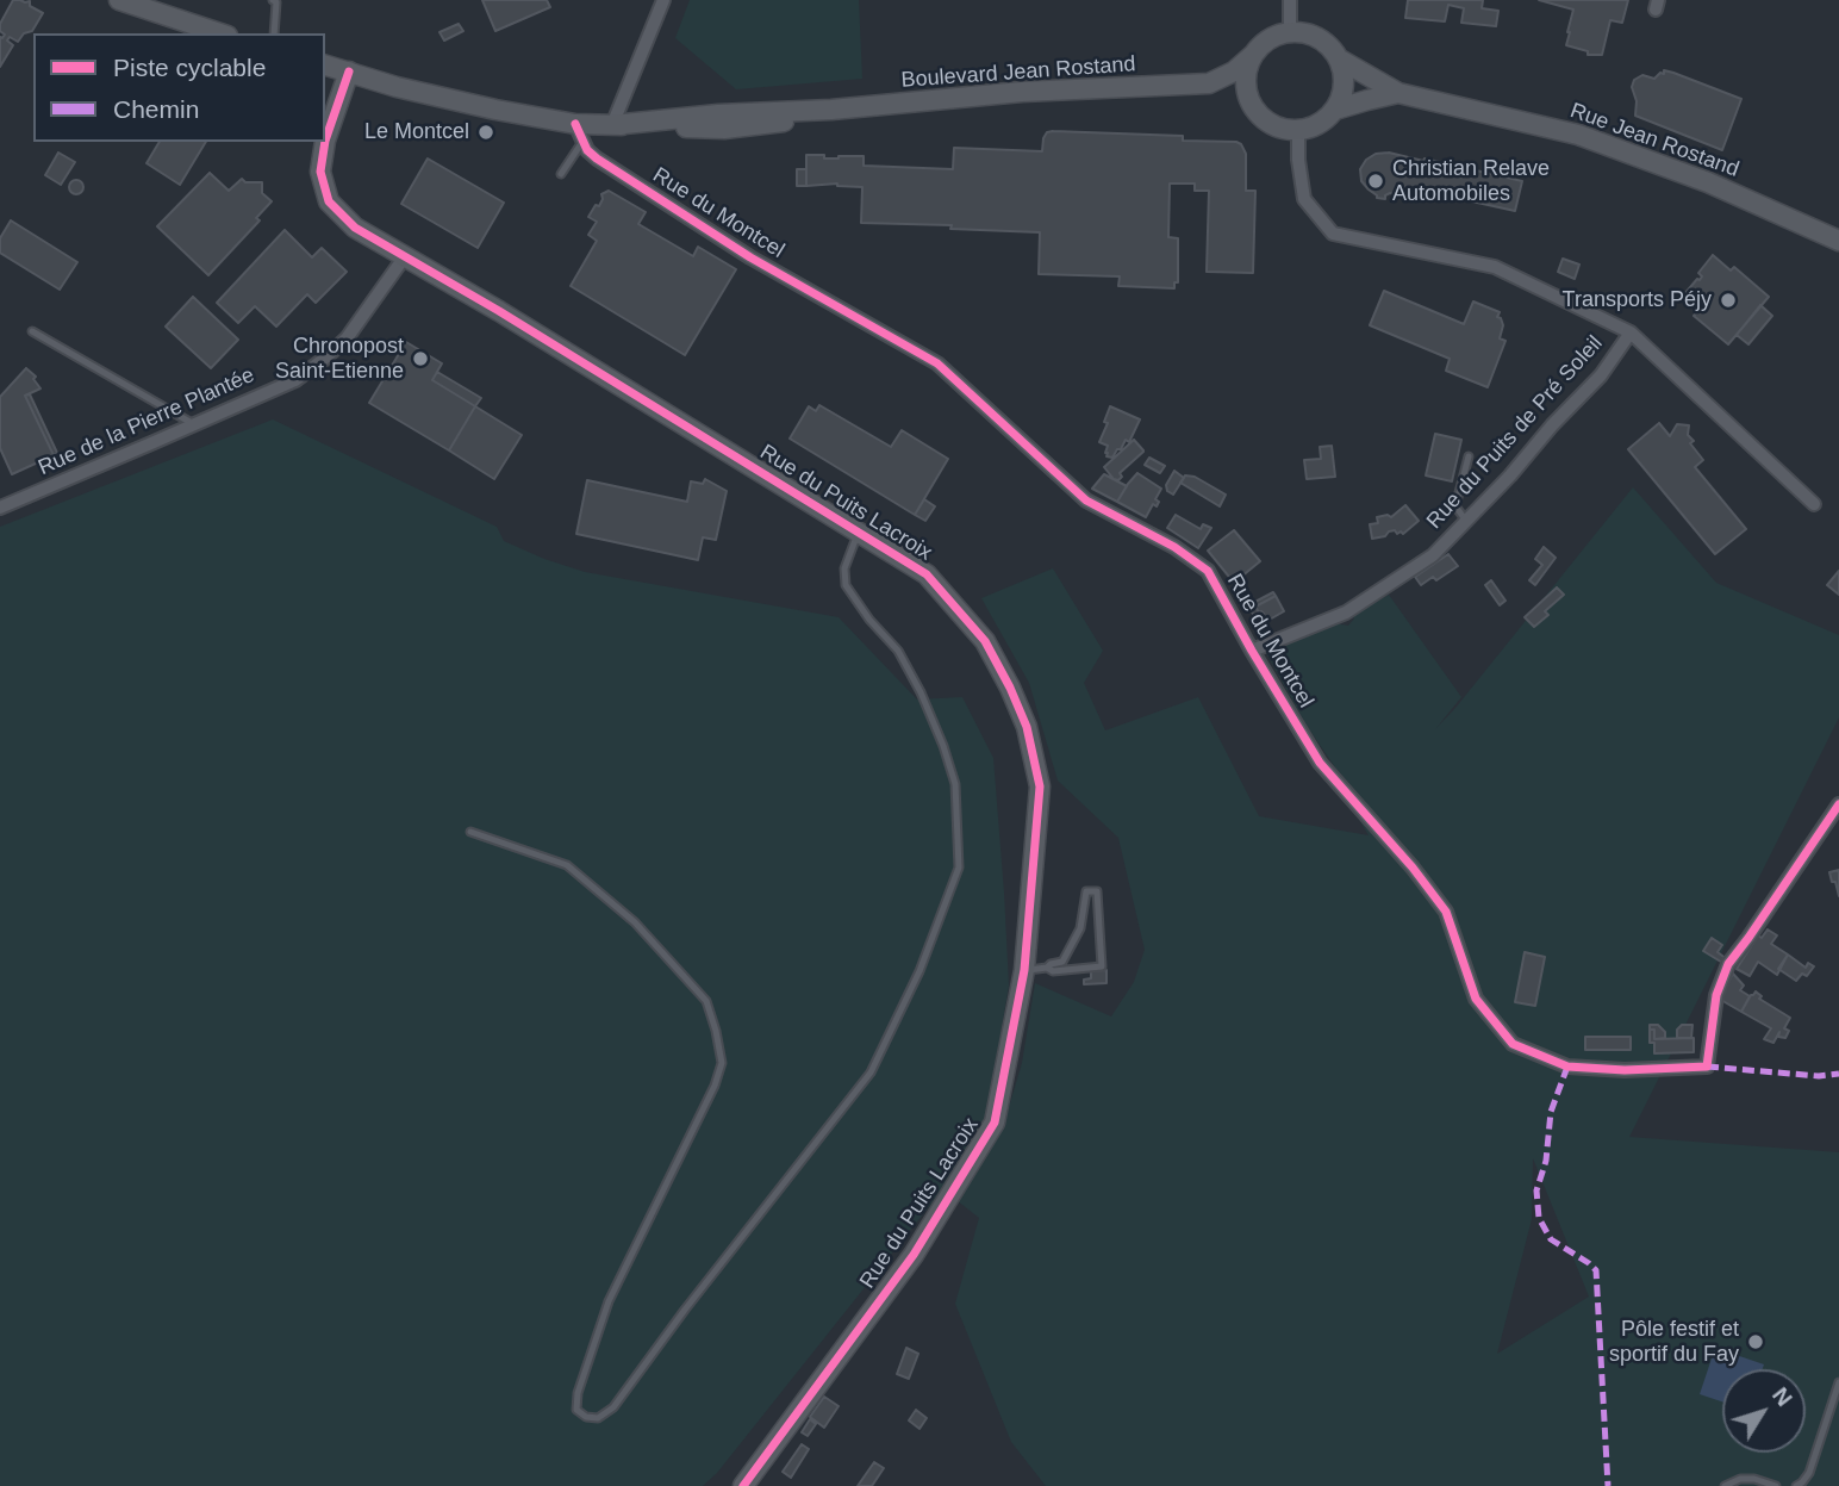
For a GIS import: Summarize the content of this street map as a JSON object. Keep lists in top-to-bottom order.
{
  "streets": {
    "main road": ["Boulevard Jean Rostand", "Rue Jean Rostand", "Rue du Puits Lacroix"],
    "street": ["Rue du Montcel", "Rue de la Pierre Plantée", "Rue du Puits de Pré Soleil"]
  },
  "crossings": [
    ["Boulevard Jean Rostand", "Rue du Montcel"],
    ["Boulevard Jean Rostand", "Rue du Puits Lacroix"],
    ["Rue du Montcel", "Rue du Puits de Pré Soleil"],
    ["Rue de la Pierre Plantée", "Rue du Puits Lacroix"]
  ],
  "places": [
    "Le Montcel",
    "Christian Relave Automobiles",
    "Transports Péjy",
    "Chronopost Saint-Etienne",
    "Pôle festif et sportif du Fay"
  ],
  "legend": ["Piste cyclable", "Chemin"],
  "north": "top right"
}
